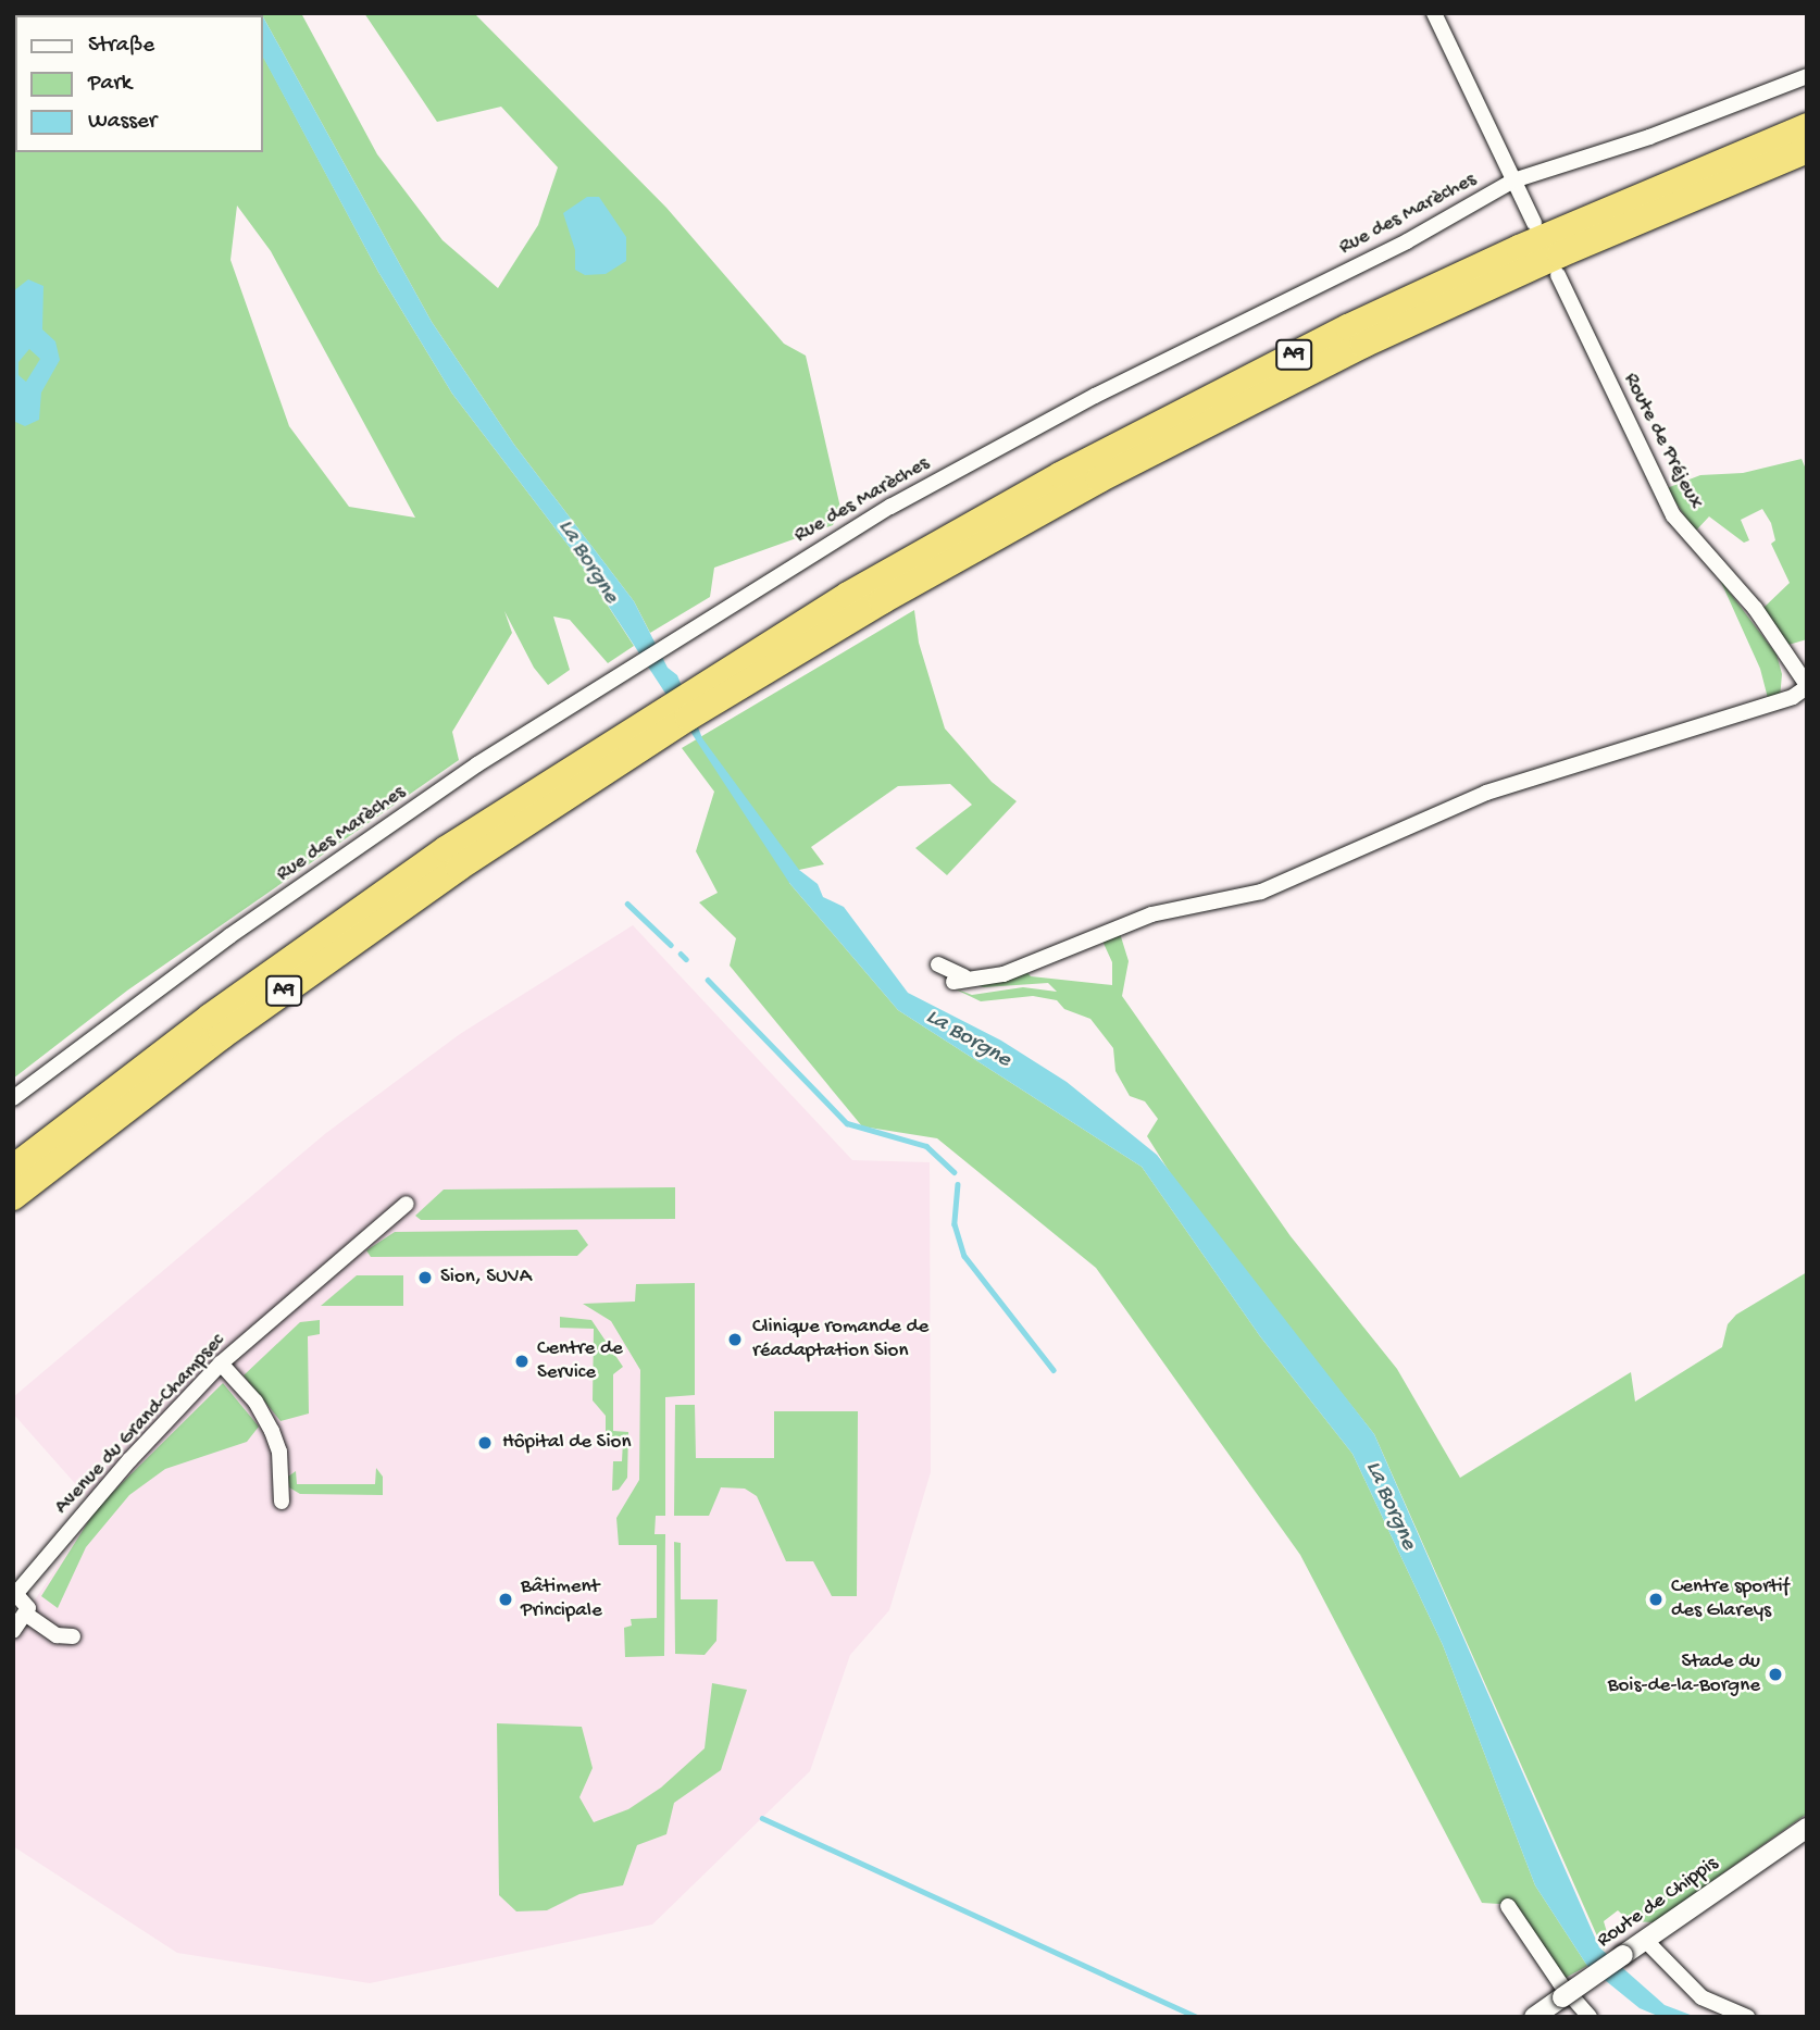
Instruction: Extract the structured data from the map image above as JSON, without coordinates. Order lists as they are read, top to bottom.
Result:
{
  "streets": {
    "highway": ["A9"],
    "street": [
      "Rue des Marèches",
      "Route de Préjeux",
      "Avenue du Grand-Champsec",
      "Route de Chippis"
    ]
  },
  "water": ["La Borgne"],
  "places": [
    "Sion, SUVA",
    "Clinique romande de réadaptation Sion",
    "Centre de Service",
    "Hôpital de Sion",
    "Bâtiment Principale",
    "Centre sportif des Glareys",
    "Stade du Bois-de-la-Borgne"
  ],
  "legend": ["Straße", "Park", "Wasser"]
}
